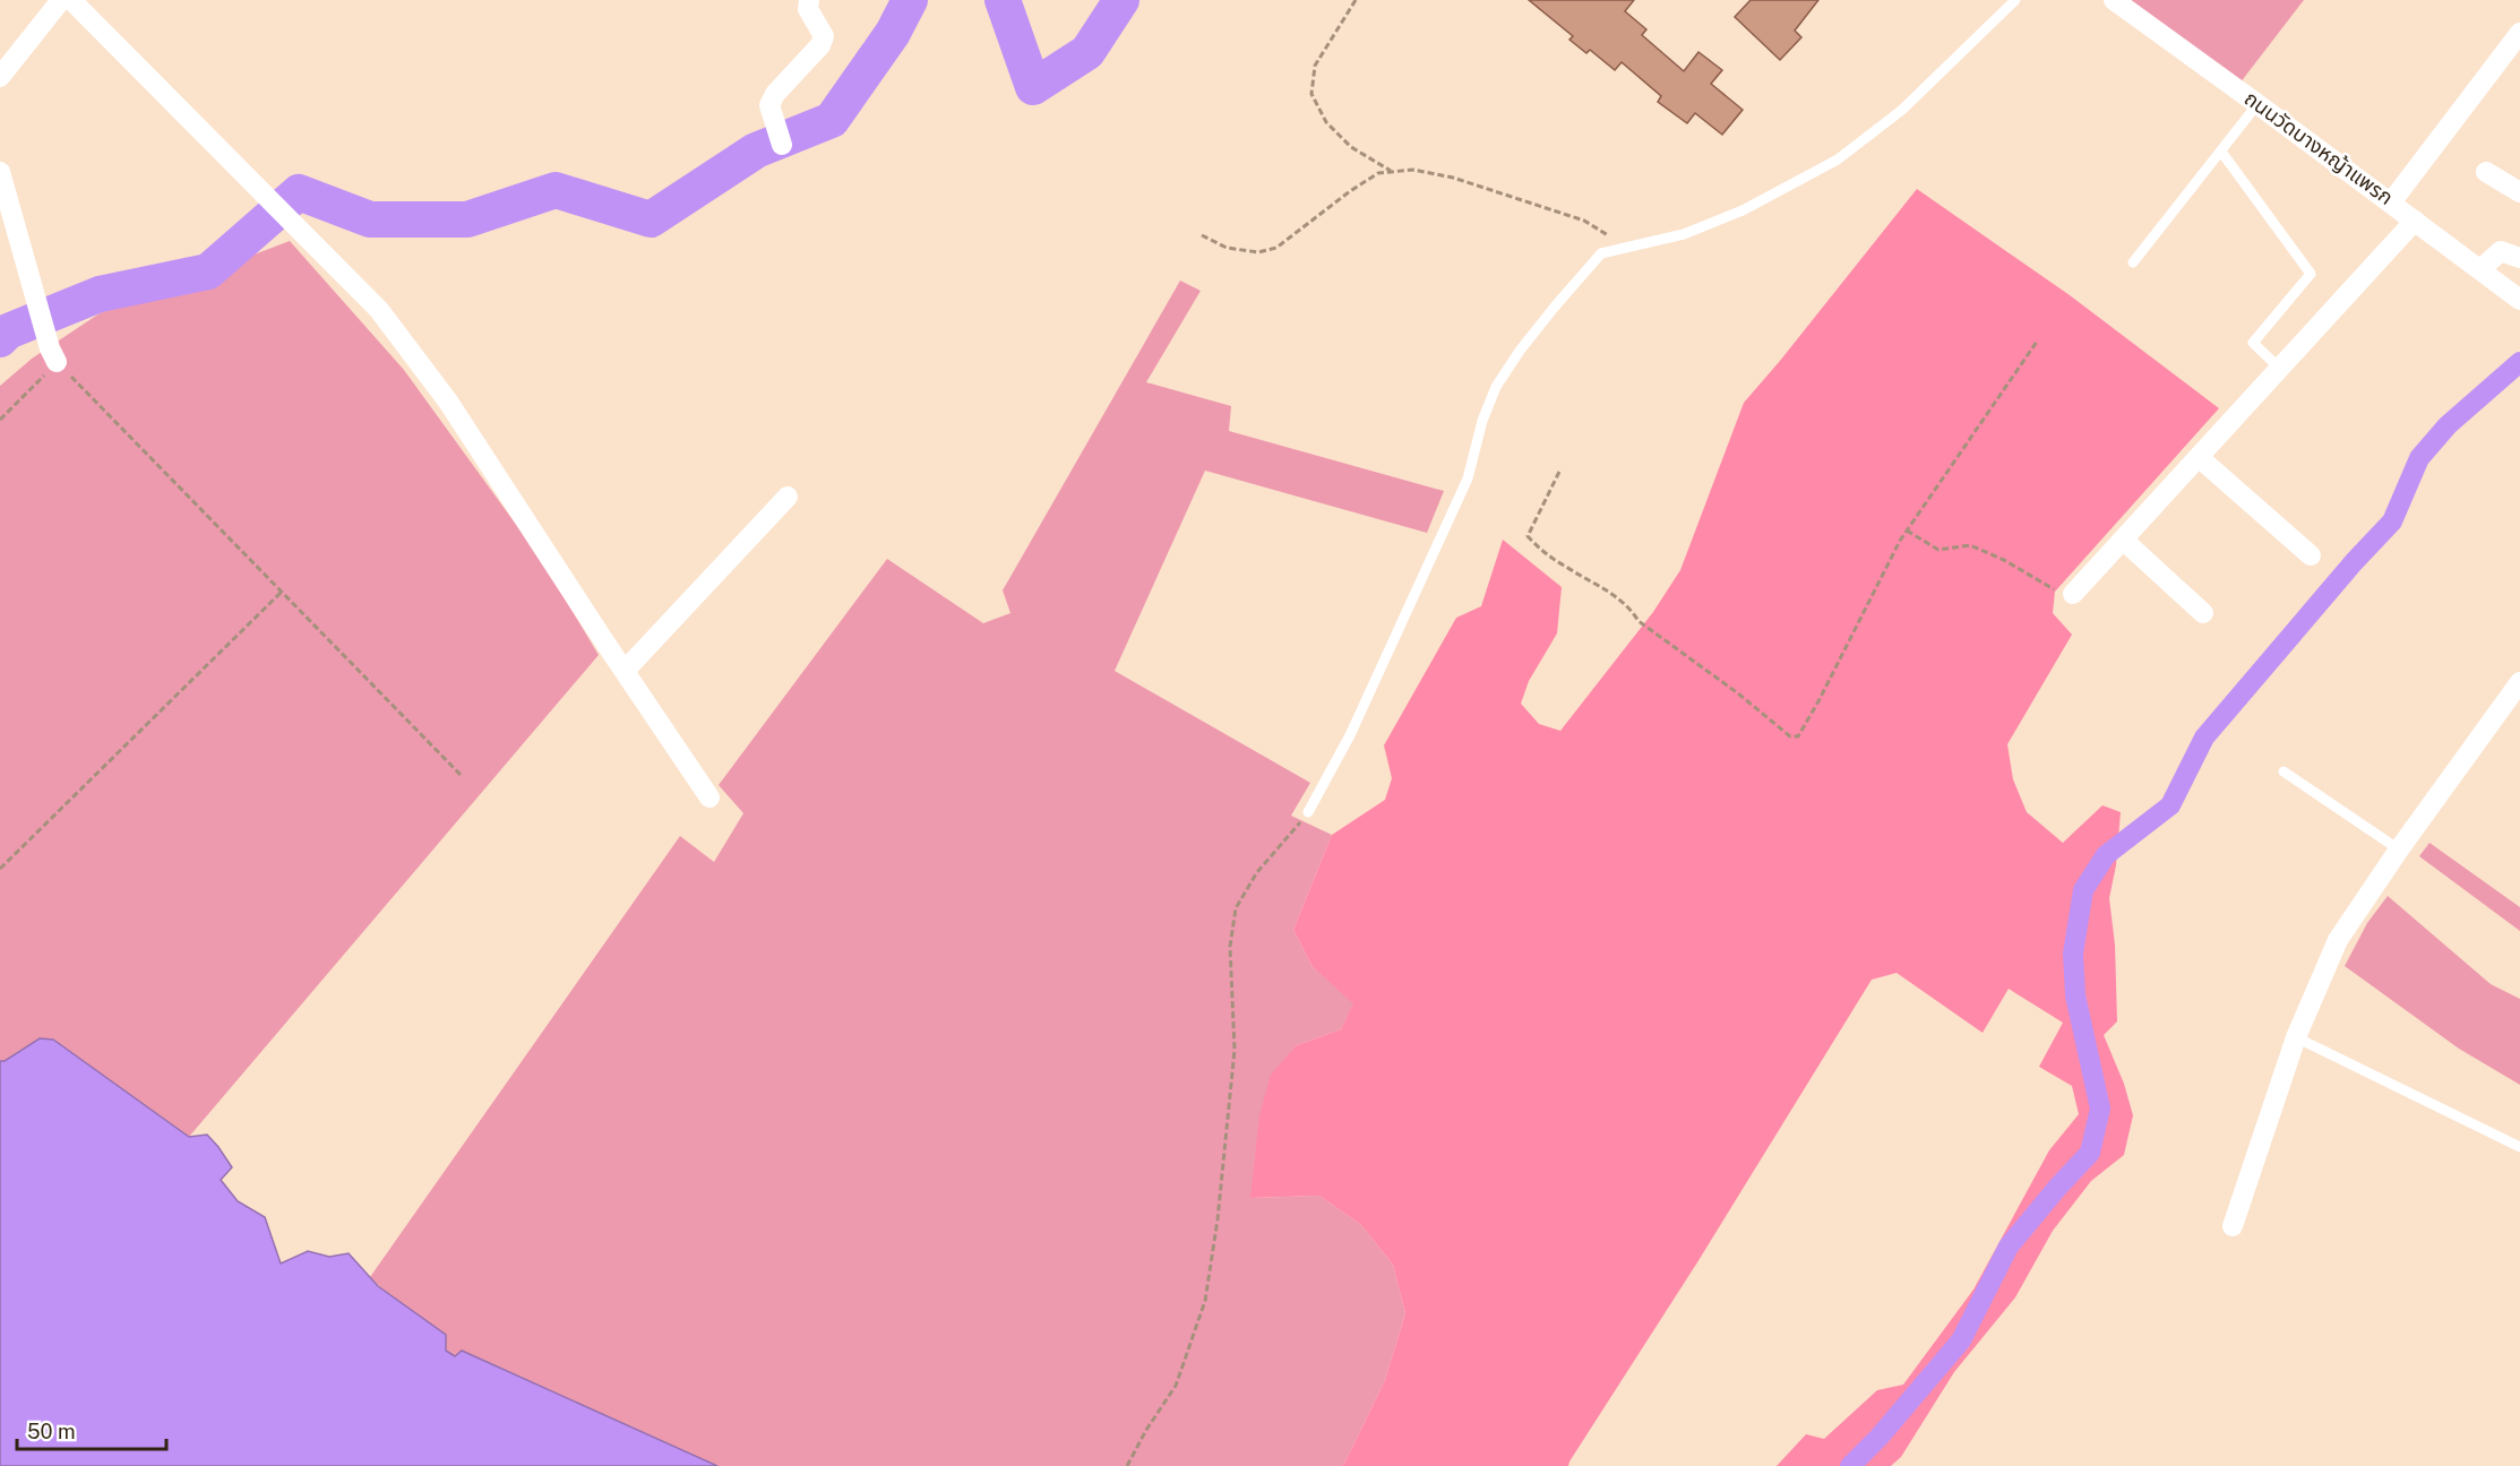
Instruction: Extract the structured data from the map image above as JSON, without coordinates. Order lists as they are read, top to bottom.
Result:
{
  "streets": {
    "street": ["ถนนวัดบางหญ้าแพรก"]
  },
  "scale_bar": "50 m"
}
